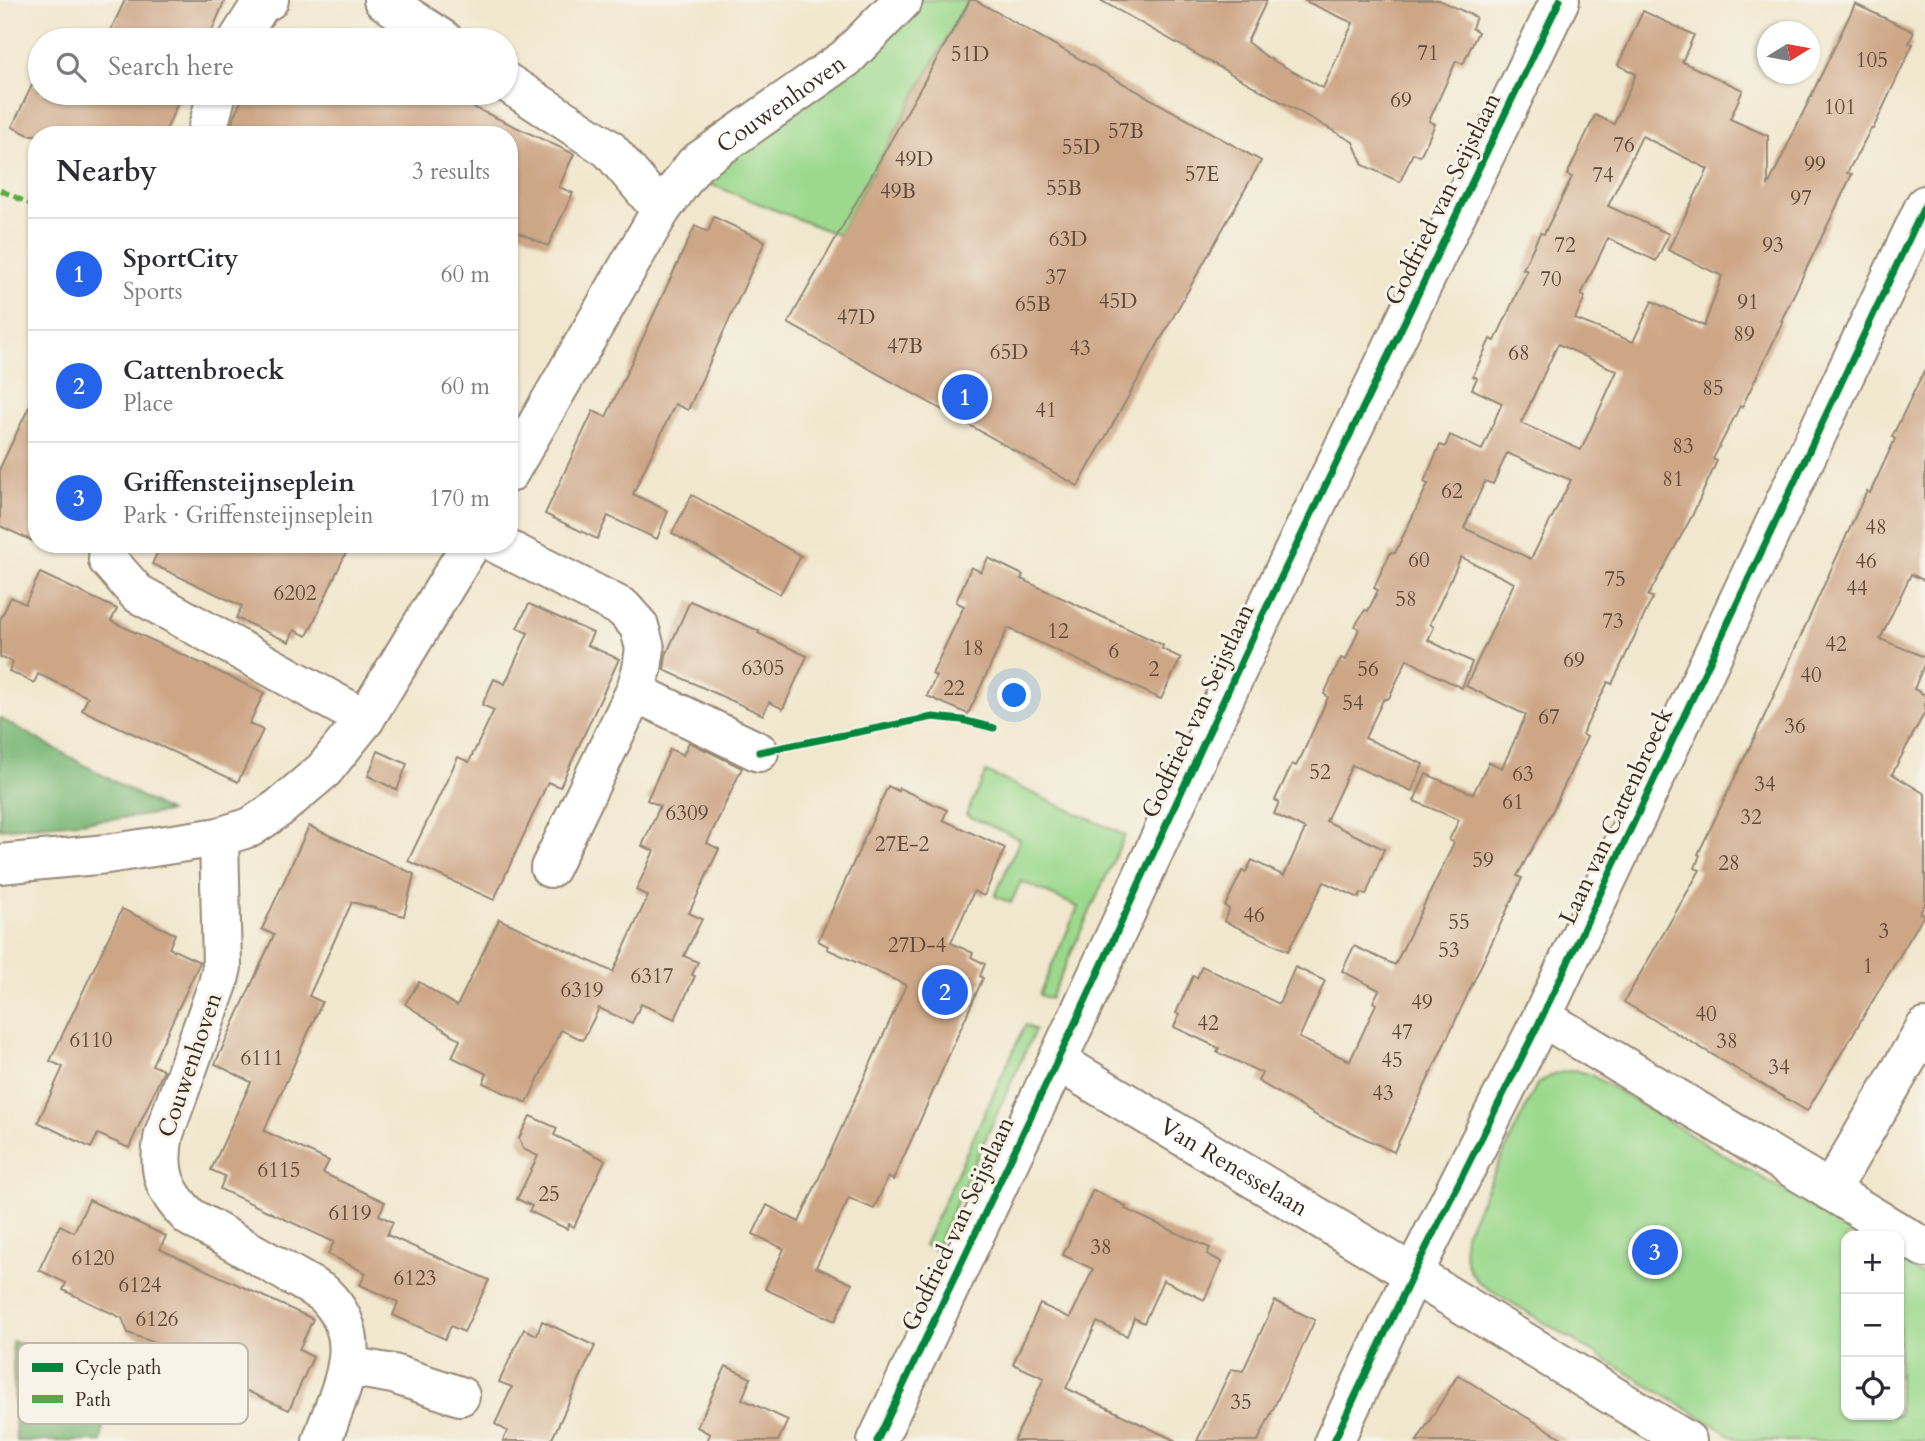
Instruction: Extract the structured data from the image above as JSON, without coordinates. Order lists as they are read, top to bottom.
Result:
{
  "streets": {
    "street": [
      "Couwenhoven",
      "Godfried van Seijstlaan",
      "Laan van Cattenbroeck",
      "Van Renesselaan"
    ]
  },
  "crossings": [
    ["Godfried van Seijstlaan", "Van Renesselaan"],
    ["Laan van Cattenbroeck", "Van Renesselaan"]
  ],
  "house_numbers": [
    "71",
    "51D",
    "105",
    "69",
    "101",
    "57B",
    "76",
    "55D",
    "49D",
    "99",
    "57E",
    "74",
    "55B",
    "49B",
    "97",
    "63D",
    "72",
    "93",
    "37",
    "70",
    "45D",
    "91",
    "65B",
    "47D",
    "89",
    "47B",
    "43",
    "65D",
    "68",
    "85",
    "41",
    "83",
    "81",
    "62",
    "48",
    "60",
    "46",
    "75",
    "44",
    "6202",
    "58",
    "73",
    "12",
    "42",
    "18",
    "6",
    "69",
    "6305",
    "2",
    "56",
    "40",
    "22",
    "54",
    "67",
    "36",
    "52",
    "63",
    "34",
    "61",
    "6309",
    "32",
    "27E-2",
    "59",
    "28",
    "46",
    "55",
    "3",
    "27D-4",
    "53",
    "1",
    "6317",
    "6319",
    "49",
    "40",
    "42",
    "47",
    "6110",
    "38",
    "6111",
    "45",
    "34",
    "43",
    "6115",
    "25",
    "6119",
    "38",
    "6120",
    "6123",
    "6124",
    "6126",
    "35"
  ],
  "legend": ["Cycle path", "Path"],
  "north": "right",
  "page": {
    "search": "Search here",
    "heading": ["Nearby", "3 results"],
    "list": [
      {
        "mark": "1",
        "name": "SportCity",
        "note": "Sports",
        "value": "60 m"
      },
      {
        "mark": "2",
        "name": "Cattenbroeck",
        "note": "Place",
        "value": "60 m"
      },
      {
        "mark": "3",
        "name": "Griffensteijnseplein",
        "note": "Park · Griffensteijnseplein",
        "value": "170 m"
      }
    ],
    "pins": ["1", "2", "3"],
    "map_buttons": ["+", "−"]
  }
}
